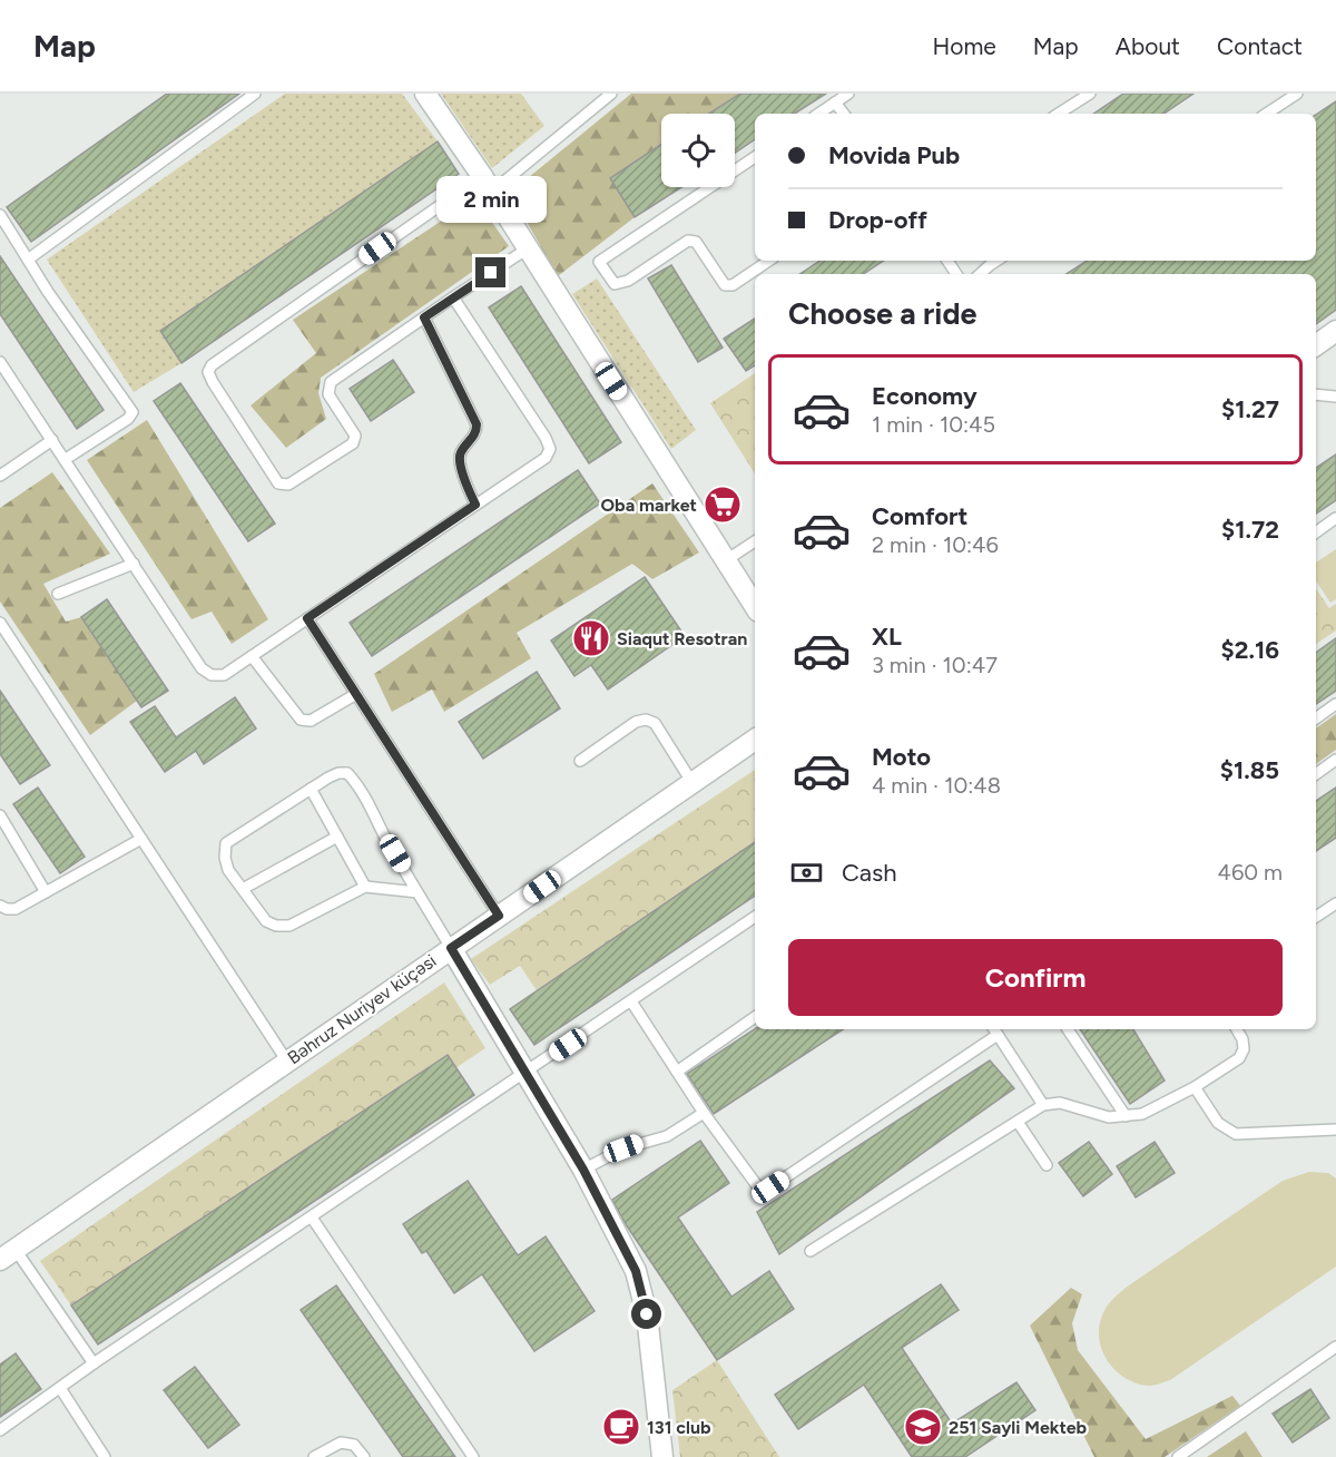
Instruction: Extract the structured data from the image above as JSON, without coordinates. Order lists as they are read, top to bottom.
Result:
{
  "streets": {
    "street": ["Bəhruz Nuriyev küçəsi"]
  },
  "places": {
    "supermarket": ["Oba market"],
    "restaurant": ["Siaqut Resotran"],
    "cafe": ["131 club"],
    "school or university": ["251 Sayli Mekteb"]
  },
  "page": {
    "header": "Map",
    "nav": [
      "Home",
      "Map",
      "About",
      "Contact"
    ],
    "banner": ["Movida Pub", "Drop-off"],
    "bubble": "2 min",
    "heading": "Choose a ride",
    "list": [
      {
        "name": "Economy",
        "note": "1 min · 10:45",
        "value": "$1.27"
      },
      {
        "name": "Comfort",
        "note": "2 min · 10:46",
        "value": "$1.72"
      },
      {
        "name": "XL",
        "note": "3 min · 10:47",
        "value": "$2.16"
      },
      {
        "name": "Moto",
        "note": "4 min · 10:48",
        "value": "$1.85"
      }
    ],
    "pay": ["Cash", "460 m"],
    "buttons": "Confirm"
  }
}
